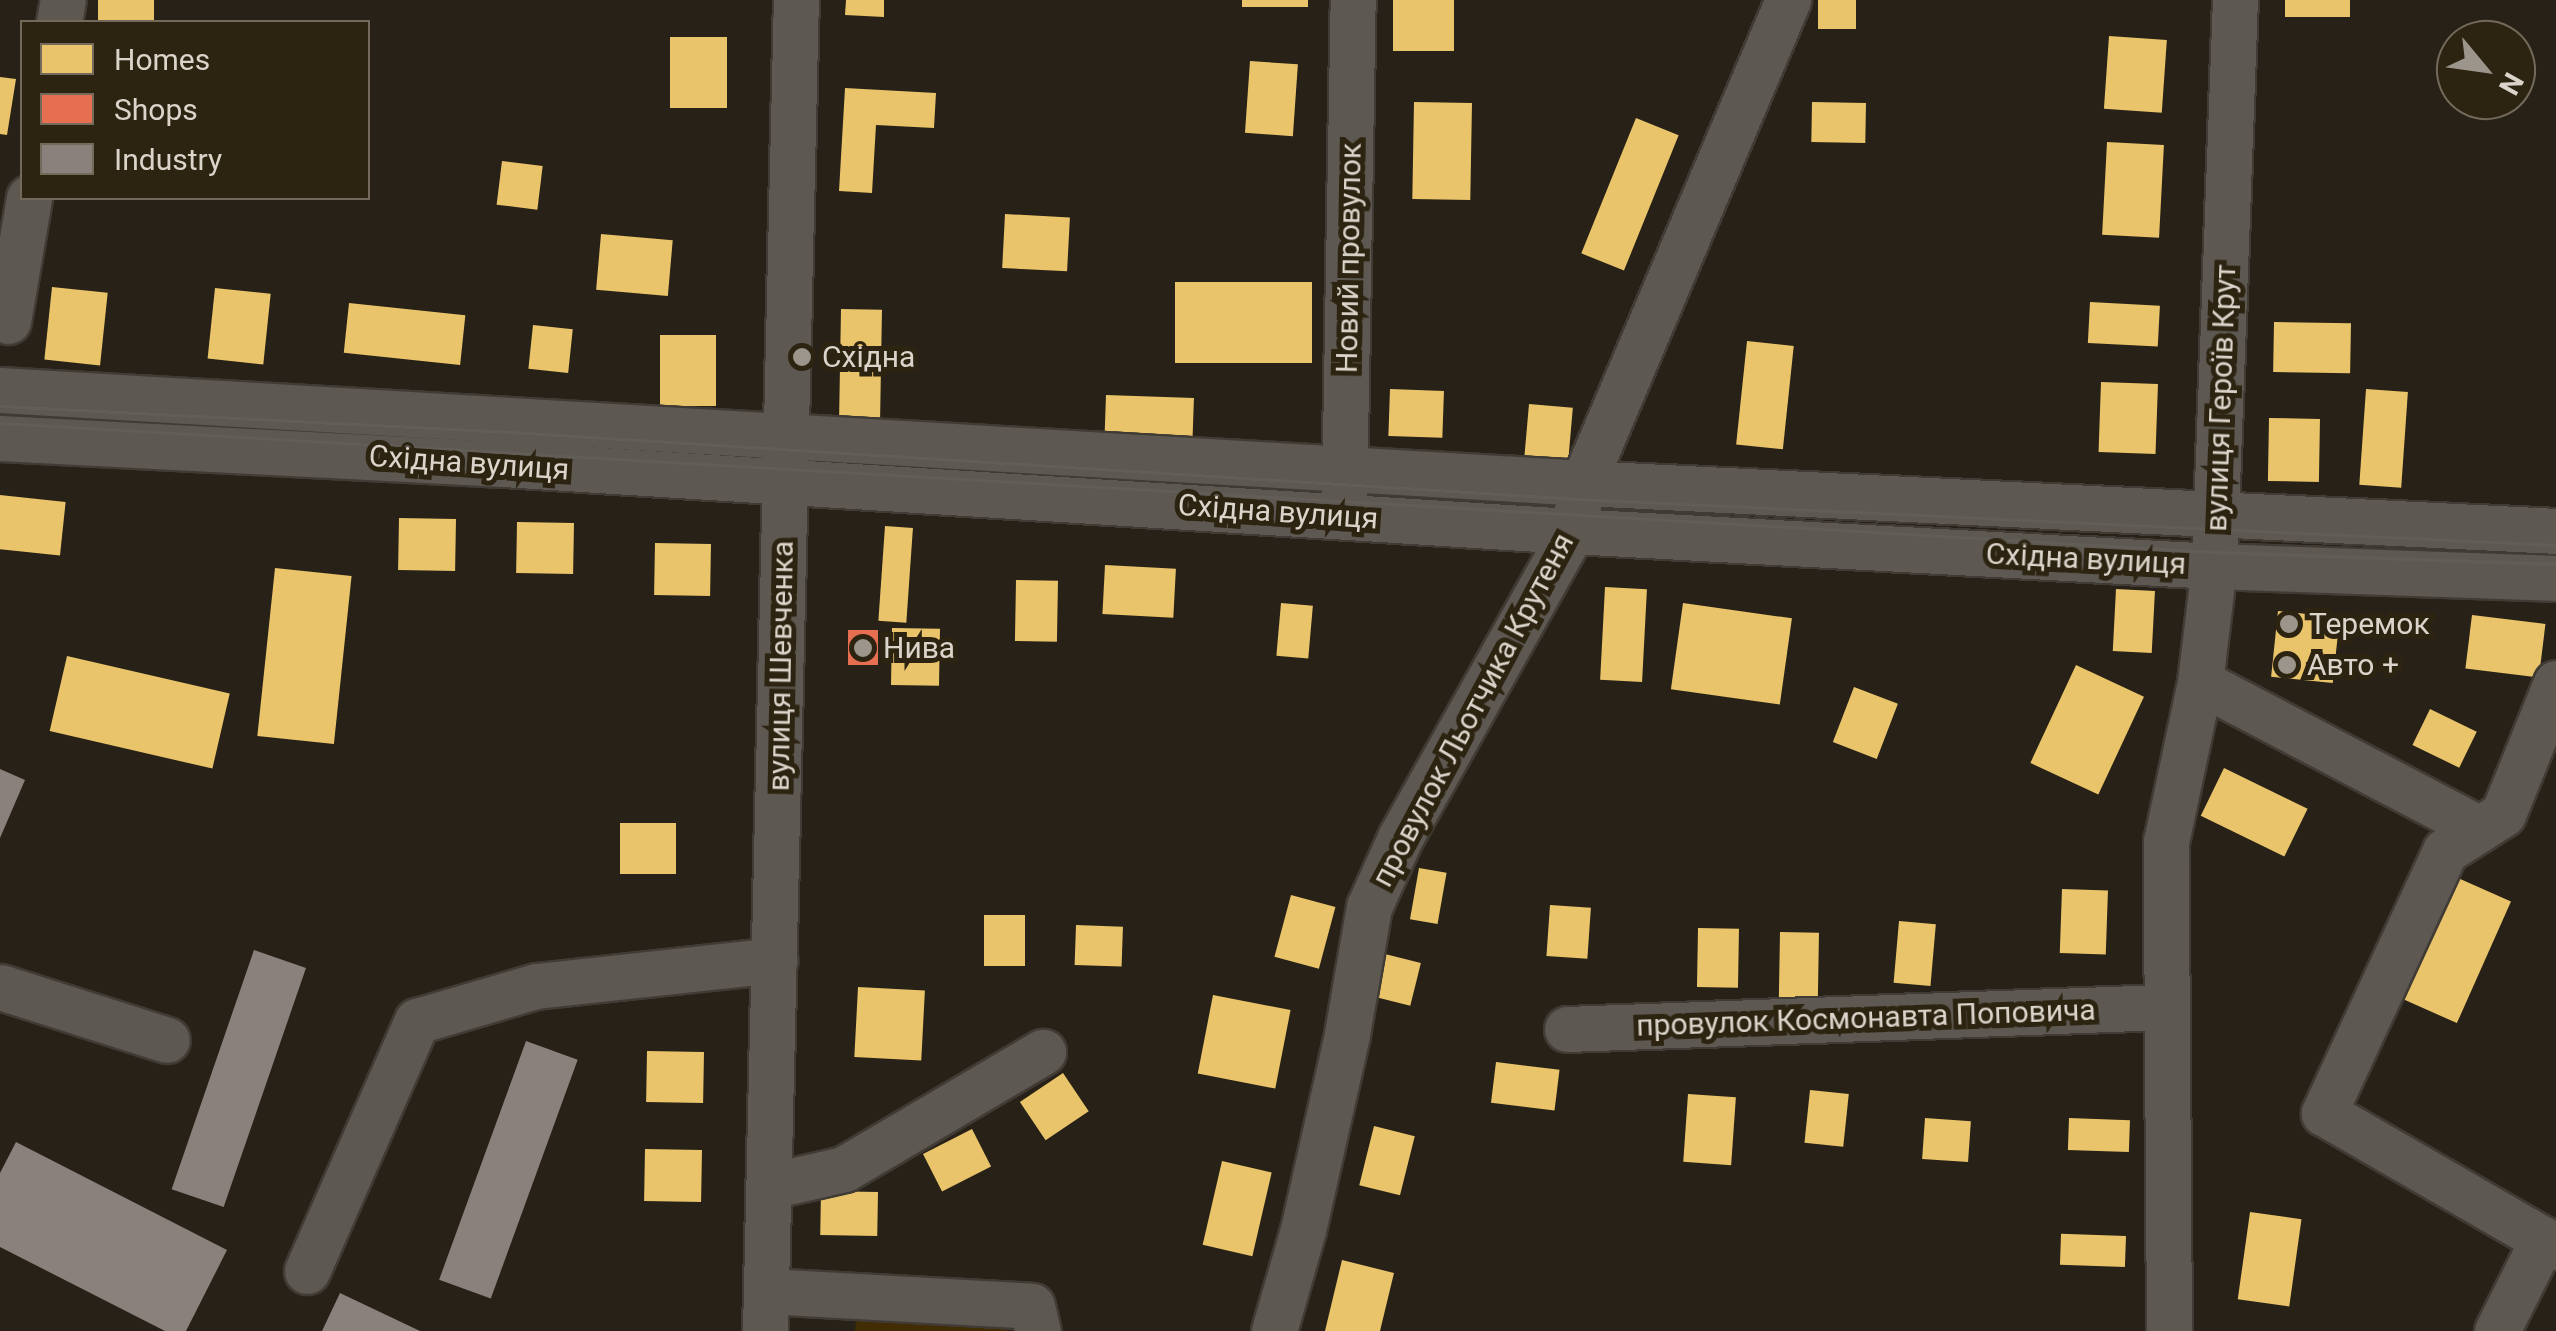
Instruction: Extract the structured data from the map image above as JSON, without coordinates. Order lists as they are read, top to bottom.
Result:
{
  "streets": {
    "street": [
      "Новий провулок",
      "вулиця Героїв Крут",
      "Східна вулиця",
      "вулиця Шевченка",
      "провулок Льотчика Крутеня",
      "провулок Космонавта Поповича"
    ]
  },
  "crossings": [
    ["Новий провулок", "Східна вулиця"],
    ["вулиця Героїв Крут", "Східна вулиця"],
    ["вулиця Героїв Крут", "провулок Космонавта Поповича"],
    ["Східна вулиця", "вулиця Шевченка"],
    ["Східна вулиця", "провулок Льотчика Крутеня"]
  ],
  "places": [
    "Східна",
    "Теремок",
    "Нива",
    "Авто +"
  ],
  "legend": ["Homes", "Shops", "Industry"],
  "north": "bottom right"
}
